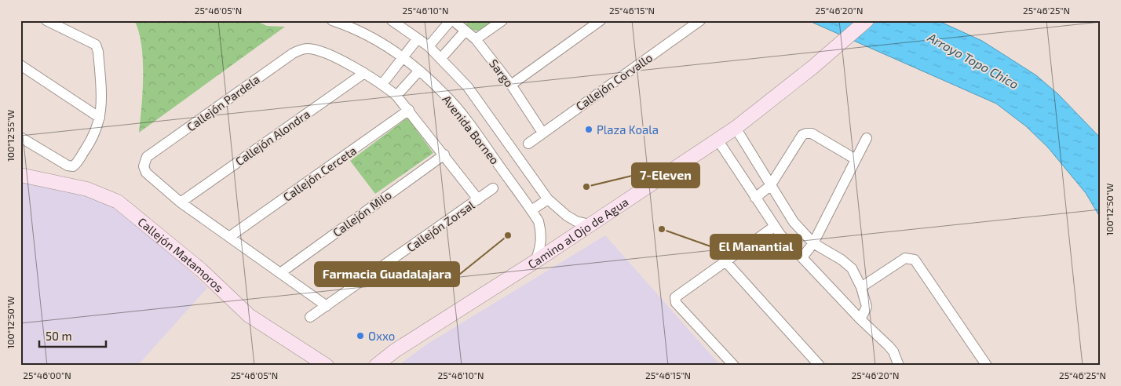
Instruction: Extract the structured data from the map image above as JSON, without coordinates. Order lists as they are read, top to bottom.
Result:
{
  "streets": {
    "street": [
      "Sargo",
      "Callejón Corvallo",
      "Callejón Pardela",
      "Avenida Borneo",
      "Callejón Alondra",
      "Callejón Cerceta",
      "Callejón Milo",
      "Callejón Zorsal",
      "Camino al Ojo de Agua",
      "Callejón Matamoros"
    ]
  },
  "crossings": [
    ["Sargo", "Callejón Corvallo"],
    ["Callejón Pardela", "Callejón Alondra"],
    ["Callejón Pardela", "Callejón Cerceta"],
    ["Callejón Pardela", "Callejón Milo"],
    ["Callejón Pardela", "Callejón Zorsal"],
    ["Avenida Borneo", "Camino al Ojo de Agua"]
  ],
  "water": ["Arroyo Topo Chico"],
  "places": [
    "Plaza Koala",
    "7-Eleven",
    "El Manantial",
    "Farmacia Guadalajara",
    "Oxxo"
  ],
  "scale_bar": "50 m",
  "coordinates": [
    "25°46'05\"N",
    "25°46'10\"N",
    "25°46'15\"N",
    "25°46'20\"N",
    "25°46'25\"N",
    "100°12'55\"W",
    "100°12'50\"W",
    "25°46'00\"N"
  ]
}
